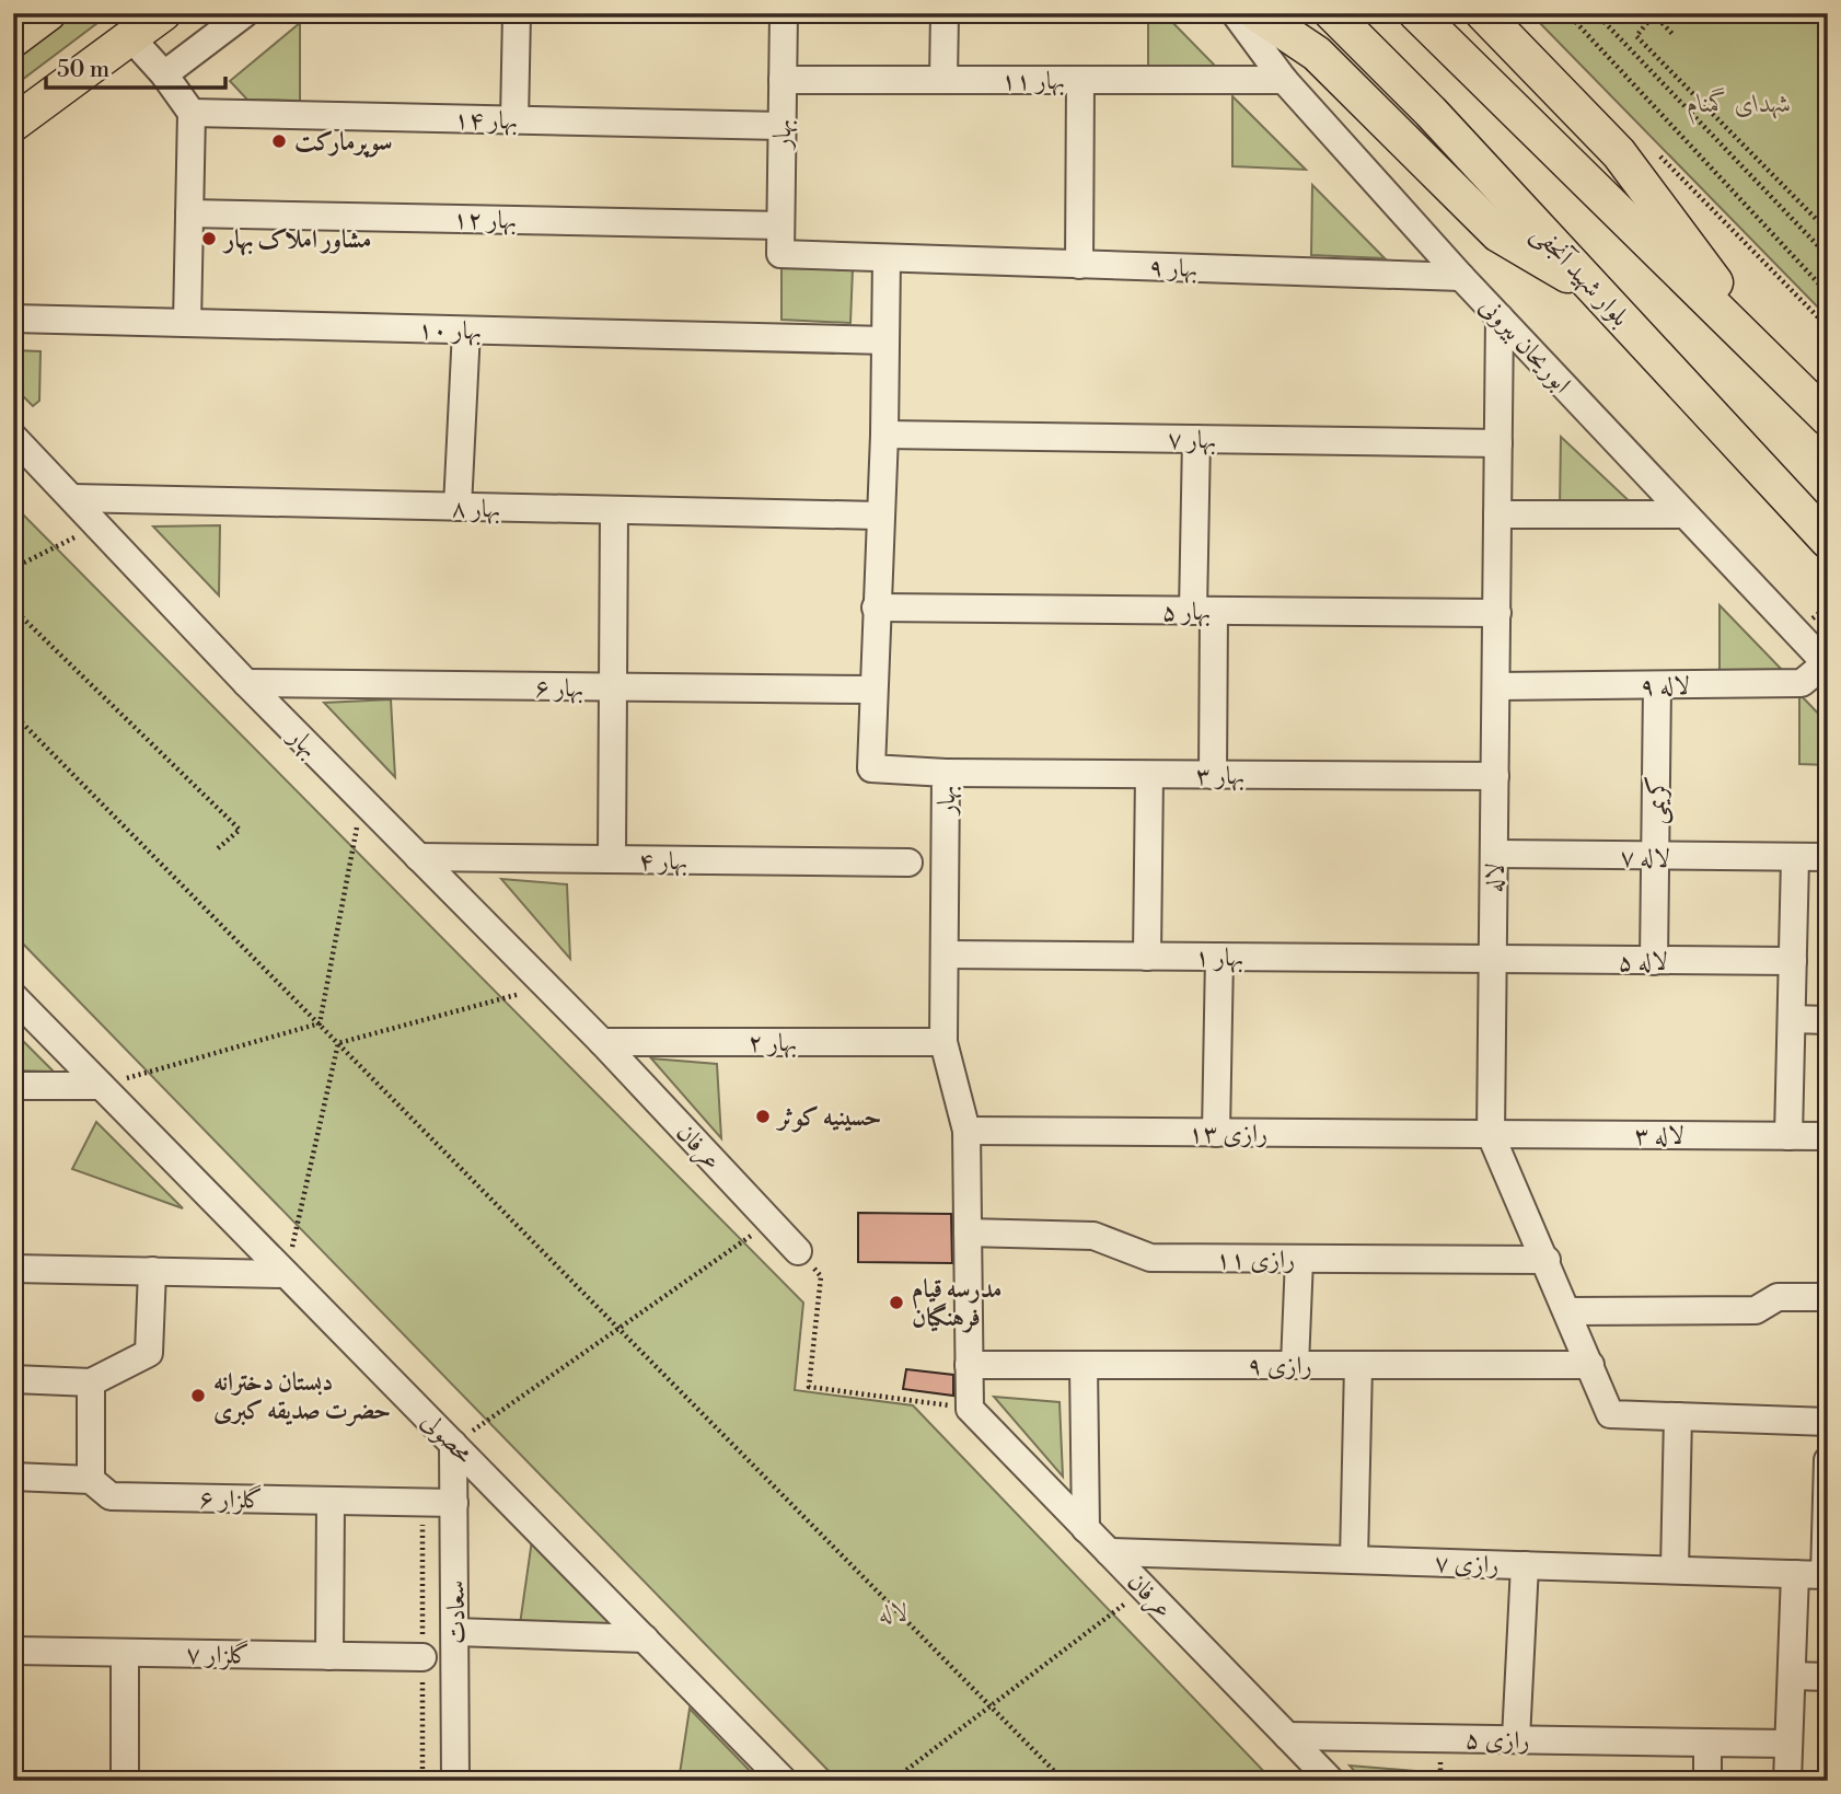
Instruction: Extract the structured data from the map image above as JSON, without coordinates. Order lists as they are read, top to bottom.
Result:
{
  "streets": {
    "main road": ["بلوار شهید آنجفی"],
    "street": [
      "بهار ۱۱",
      "بهار ۱۴",
      "بهار",
      "بهار ۱۲",
      "بهار ۹",
      "بهار ۱۰",
      "ابوریحان بیرونی",
      "بهار ۷",
      "بهار ۸",
      "بهار ۵",
      "لاله ۹",
      "بهار ۶",
      "بهار ۳",
      "کریمی",
      "لاله ۷",
      "بهار ۴",
      "لاله",
      "بهار ۱",
      "لاله ۵",
      "بهار ۲",
      "رازی ۱۳",
      "لاله ۳",
      "عرفان",
      "رازی ۱۱",
      "رازی ۹",
      "محصولی",
      "گلزار ۶",
      "رازی ۷",
      "سعادت",
      "گلزار ۷",
      "رازی ۵"
    ]
  },
  "crossings": [
    ["بهار ۱۱", "بهار"],
    ["بهار ۱۱", "ابوریحان بیرونی"],
    ["بهار ۱۴", "بهار"],
    ["بهار", "بهار ۱۲"],
    ["بهار", "بهار ۹"],
    ["بهار", "بهار ۱۰"],
    ["بهار", "بهار ۷"],
    ["بهار", "بهار ۸"],
    ["بهار", "بهار ۵"],
    ["بهار", "بهار ۶"],
    ["بهار", "بهار ۳"],
    ["بهار", "بهار ۴"],
    ["بهار", "بهار ۱"],
    ["بهار", "بهار ۲"],
    ["بهار", "رازی ۱۳"],
    ["بهار", "عرفان"],
    ["بهار", "رازی ۱۱"],
    ["بهار", "رازی ۹"],
    ["بهار ۹", "ابوریحان بیرونی"],
    ["ابوریحان بیرونی", "لاله ۹"],
    ["ابوریحان بیرونی", "لاله"],
    ["بهار ۷", "لاله"],
    ["بهار ۵", "لاله"],
    ["لاله ۹", "کریمی"],
    ["لاله ۹", "لاله"],
    ["بهار ۳", "لاله"],
    ["کریمی", "لاله ۷"],
    ["کریمی", "لاله ۵"],
    ["لاله ۷", "لاله"],
    ["لاله", "بهار ۱"],
    ["لاله", "لاله ۵"],
    ["لاله", "رازی ۱۳"],
    ["لاله", "لاله ۳"],
    ["لاله", "رازی ۱۱"],
    ["لاله", "رازی ۹"],
    ["بهار ۱", "لاله ۵"],
    ["بهار ۲", "عرفان"],
    ["رازی ۱۳", "لاله ۳"],
    ["عرفان", "رازی ۷"],
    ["عرفان", "رازی ۵"],
    ["محصولی", "سعادت"],
    ["گلزار ۶", "سعادت"]
  ],
  "parks": ["شهدای گمنام", "لاله"],
  "places": [
    "سوپرمارکت",
    "مشاور املاک بهار",
    "حسینیه کوثر",
    "مدرسه قیام فرهنگیان",
    "دبستان دخترانه حضرت صدیقه کبری"
  ],
  "scale_bar": "50 m"
}
